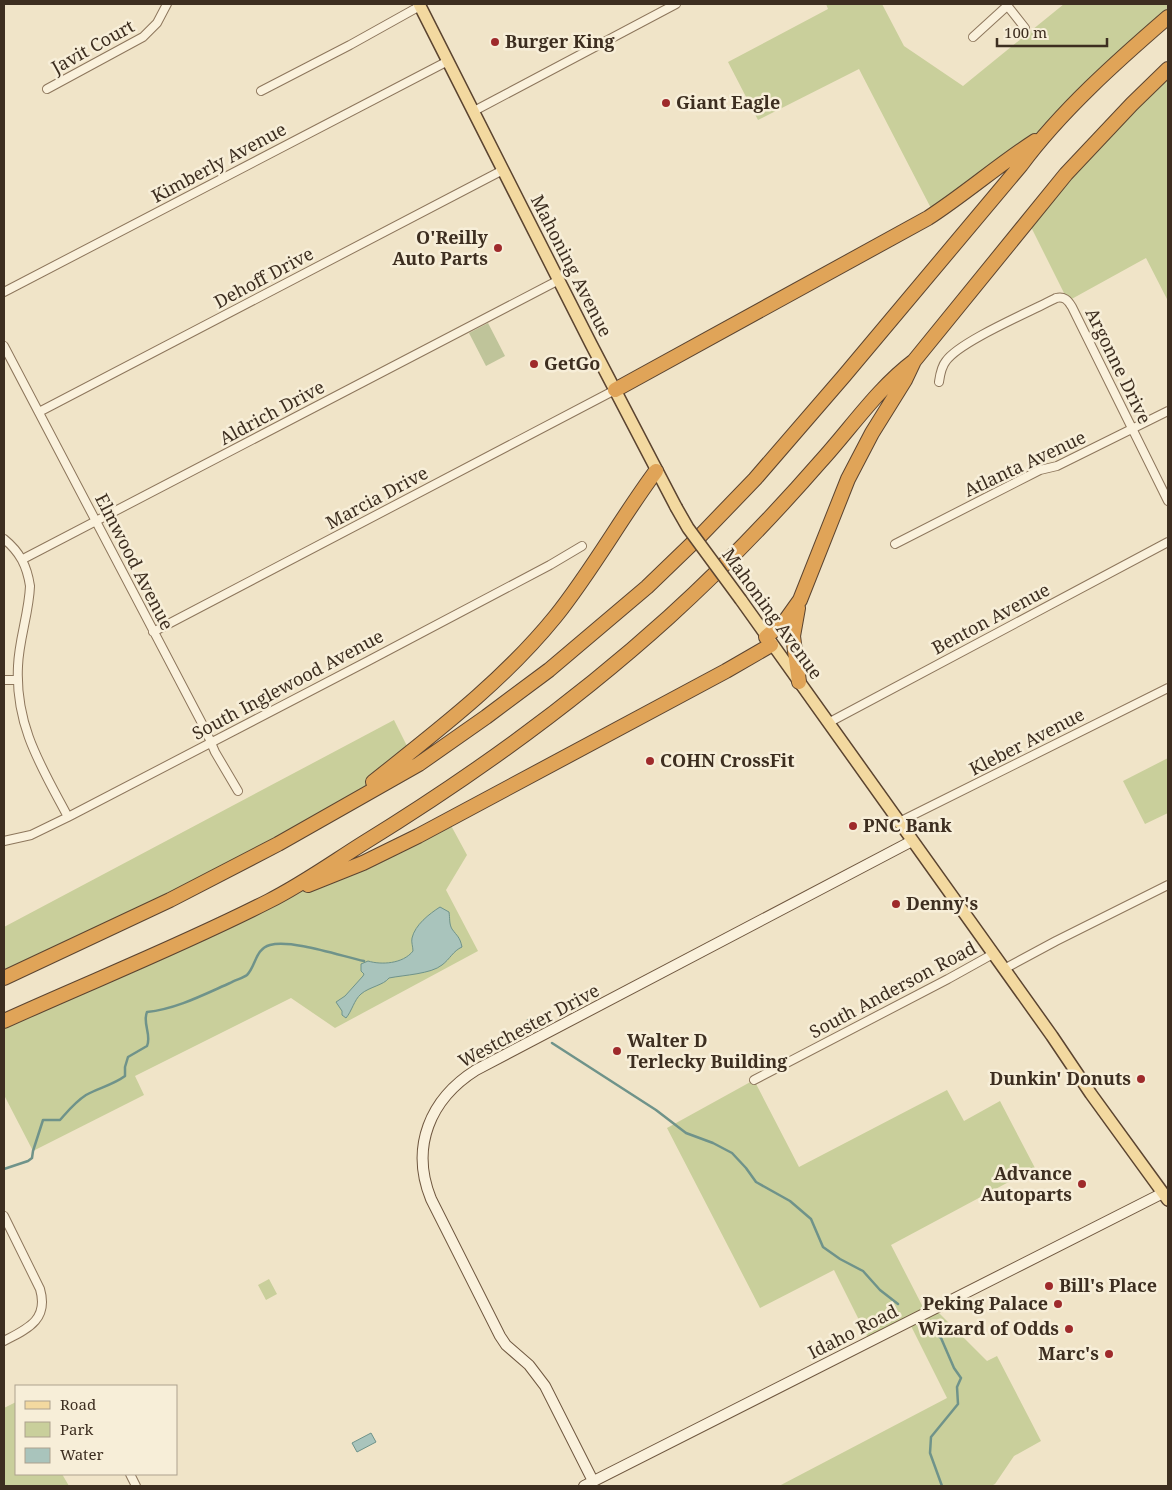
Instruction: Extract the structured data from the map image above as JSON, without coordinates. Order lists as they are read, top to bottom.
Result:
{
  "streets": {
    "main road": ["Mahoning Avenue"],
    "street": [
      "Javit Court",
      "Kimberly Avenue",
      "Dehoff Drive",
      "Argonne Drive",
      "Aldrich Drive",
      "Atlanta Avenue",
      "Marcia Drive",
      "Elmwood Avenue",
      "Benton Avenue",
      "South Inglewood Avenue",
      "Kleber Avenue",
      "South Anderson Road",
      "Westchester Drive",
      "Idaho Road"
    ]
  },
  "crossings": [
    ["Kimberly Avenue", "Mahoning Avenue"],
    ["Mahoning Avenue", "Dehoff Drive"],
    ["Mahoning Avenue", "Aldrich Drive"],
    ["Mahoning Avenue", "Marcia Drive"],
    ["Mahoning Avenue", "Benton Avenue"],
    ["Mahoning Avenue", "Kleber Avenue"],
    ["Mahoning Avenue", "South Anderson Road"],
    ["Mahoning Avenue", "Westchester Drive"],
    ["Mahoning Avenue", "Idaho Road"],
    ["Dehoff Drive", "Elmwood Avenue"],
    ["Argonne Drive", "Atlanta Avenue"],
    ["Aldrich Drive", "Elmwood Avenue"],
    ["Marcia Drive", "Elmwood Avenue"],
    ["Elmwood Avenue", "South Inglewood Avenue"],
    ["Westchester Drive", "Idaho Road"]
  ],
  "places": [
    "Burger King",
    "Giant Eagle",
    "O'Reilly Auto Parts",
    "GetGo",
    "COHN CrossFit",
    "PNC Bank",
    "Denny's",
    "Walter D Terlecky Building",
    "Dunkin' Donuts",
    "Advance Autoparts",
    "Bill's Place",
    "Peking Palace",
    "Wizard of Odds",
    "Marc's"
  ],
  "legend": ["Road", "Park", "Water"],
  "scale_bar": "100 m"
}
